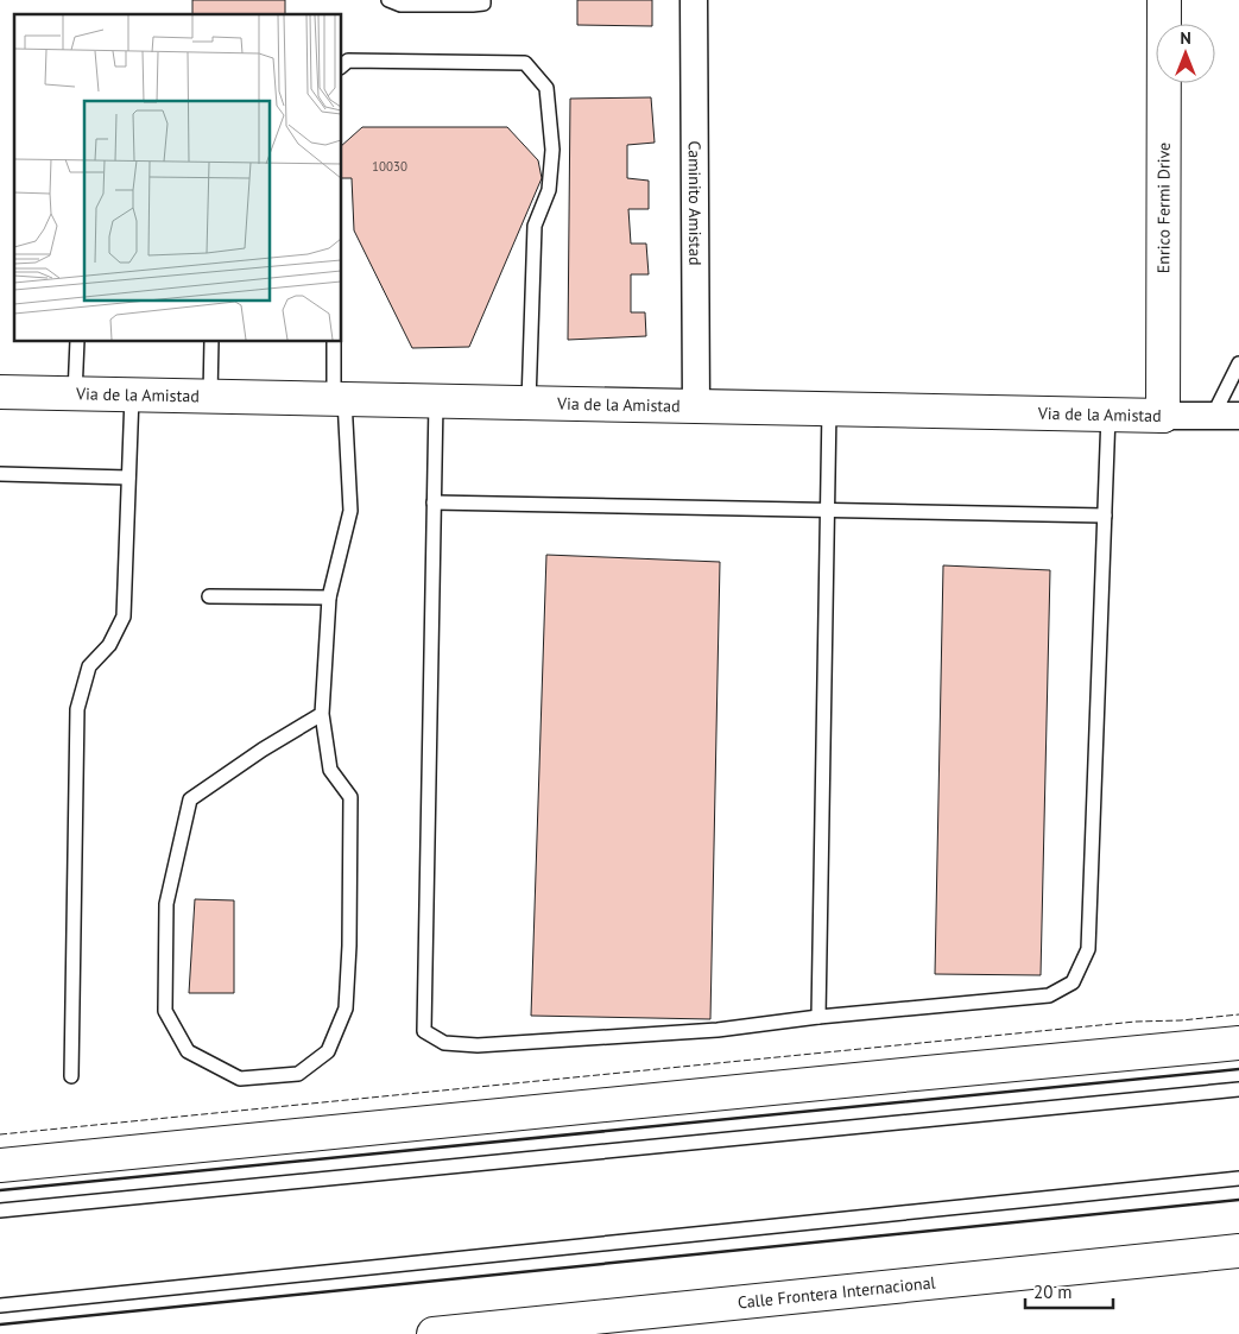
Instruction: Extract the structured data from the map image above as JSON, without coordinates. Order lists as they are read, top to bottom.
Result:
{
  "streets": {
    "main road": ["Enrico Fermi Drive", "Via de la Amistad", "Calle Frontera Internacional"],
    "street": ["Caminito Amistad"]
  },
  "crossings": [
    ["Caminito Amistad", "Via de la Amistad"],
    ["Enrico Fermi Drive", "Via de la Amistad"]
  ],
  "house_numbers": ["10030"],
  "scale_bar": "20 m",
  "north": "top"
}
